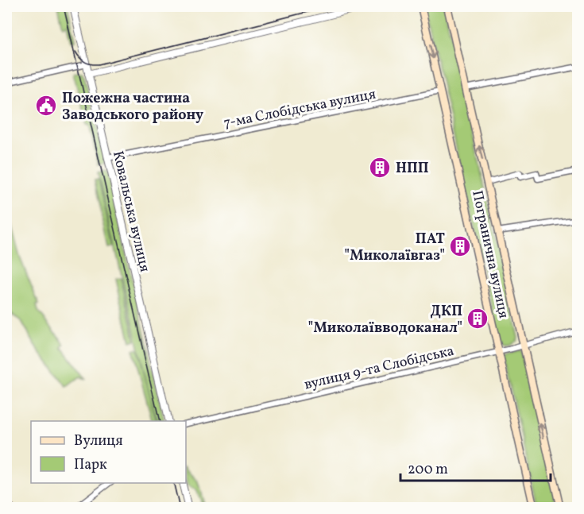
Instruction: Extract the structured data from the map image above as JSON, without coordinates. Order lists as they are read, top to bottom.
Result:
{
  "streets": {
    "main road": ["Погранична вулиця"],
    "street": ["7-ма Слобідська вулиця", "Ковальська вулиця", "вулиця 9-та Слобідська"]
  },
  "crossings": [
    ["7-ма Слобідська вулиця", "Ковальська вулиця"],
    ["7-ма Слобідська вулиця", "Погранична вулиця"],
    ["Погранична вулиця", "вулиця 9-та Слобідська"]
  ],
  "places": {
    "public building": ["Пожежна частина Заводського району"],
    "building": ["НПП", "ПАТ \"Миколаївгаз\"", "ДКП \"Миколаївводоканал\""]
  },
  "legend": ["Вулиця", "Парк"],
  "scale_bar": "200 m"
}
